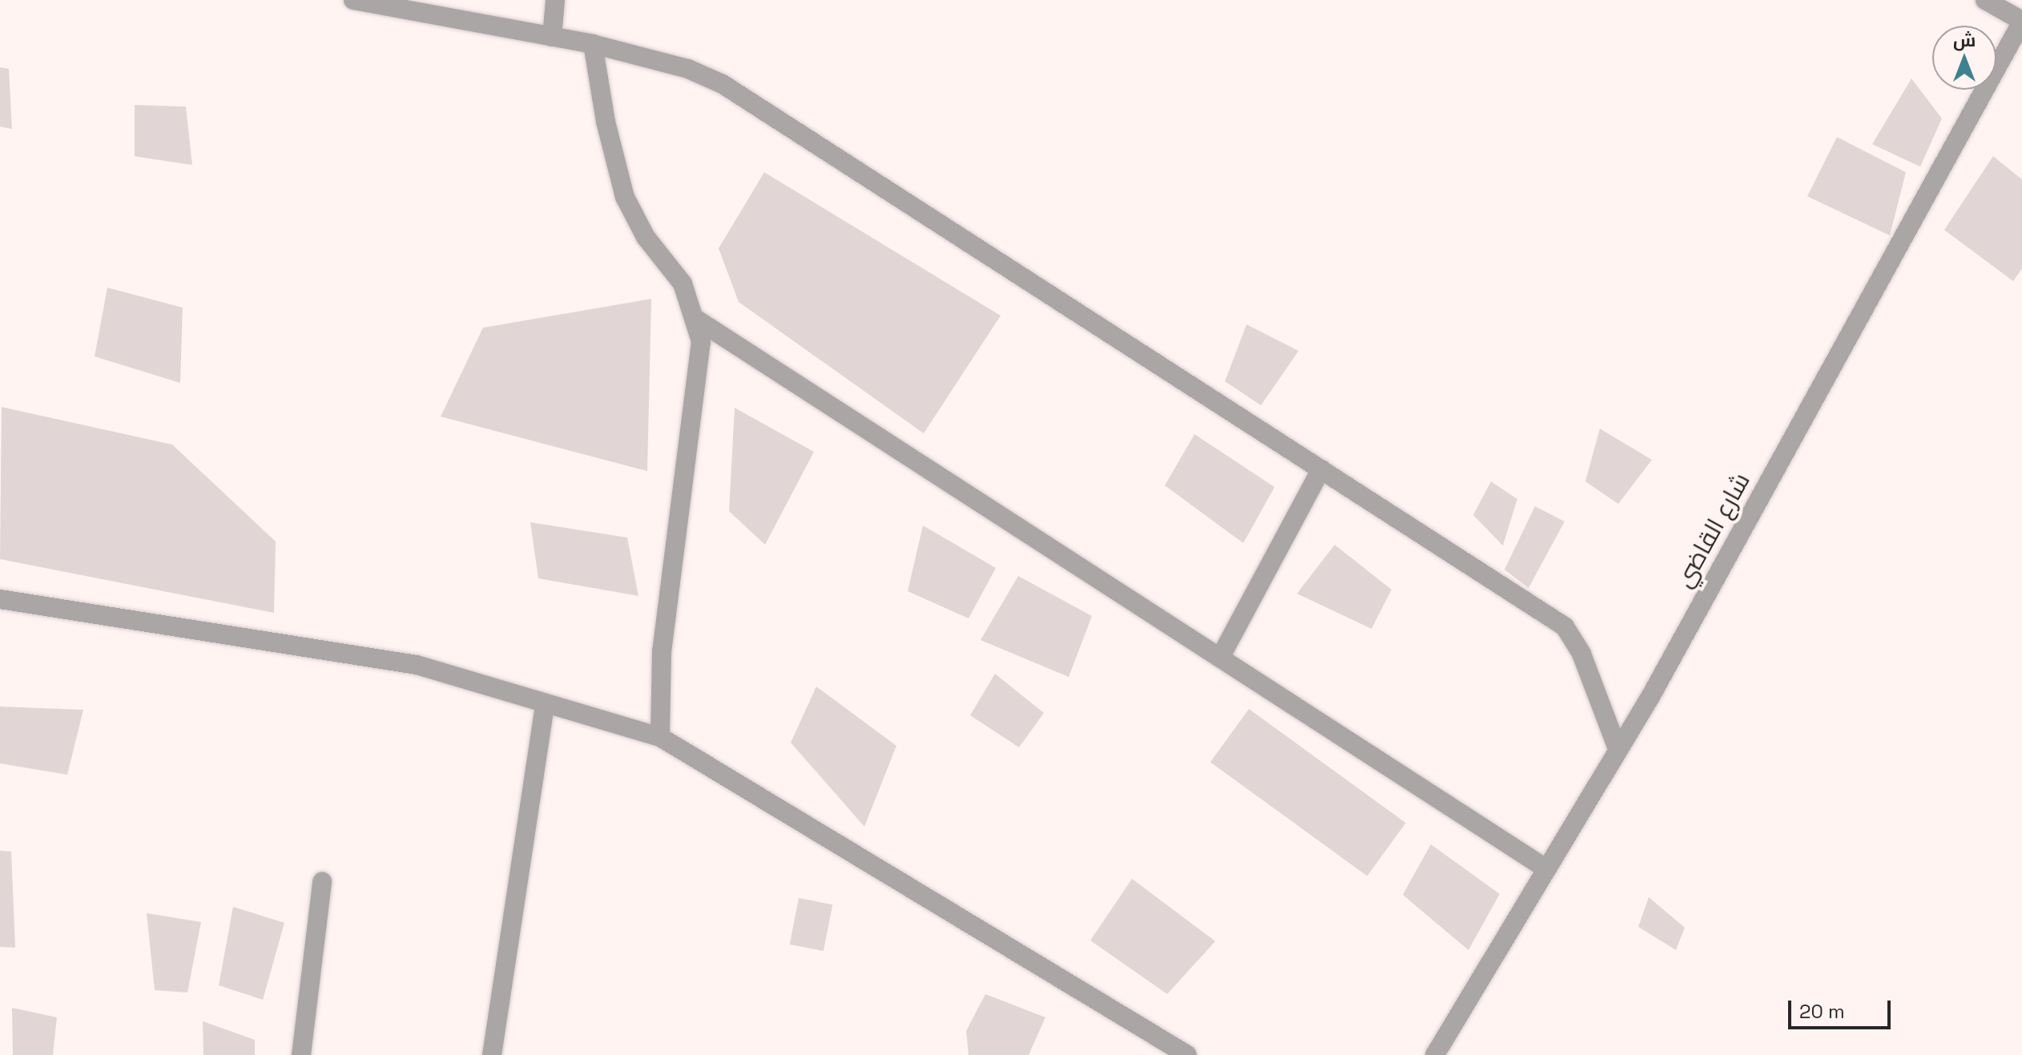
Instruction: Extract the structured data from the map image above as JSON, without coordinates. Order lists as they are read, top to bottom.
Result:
{
  "streets": {
    "street": ["شارع القاضي"]
  },
  "scale_bar": "20 m",
  "north": "top"
}
